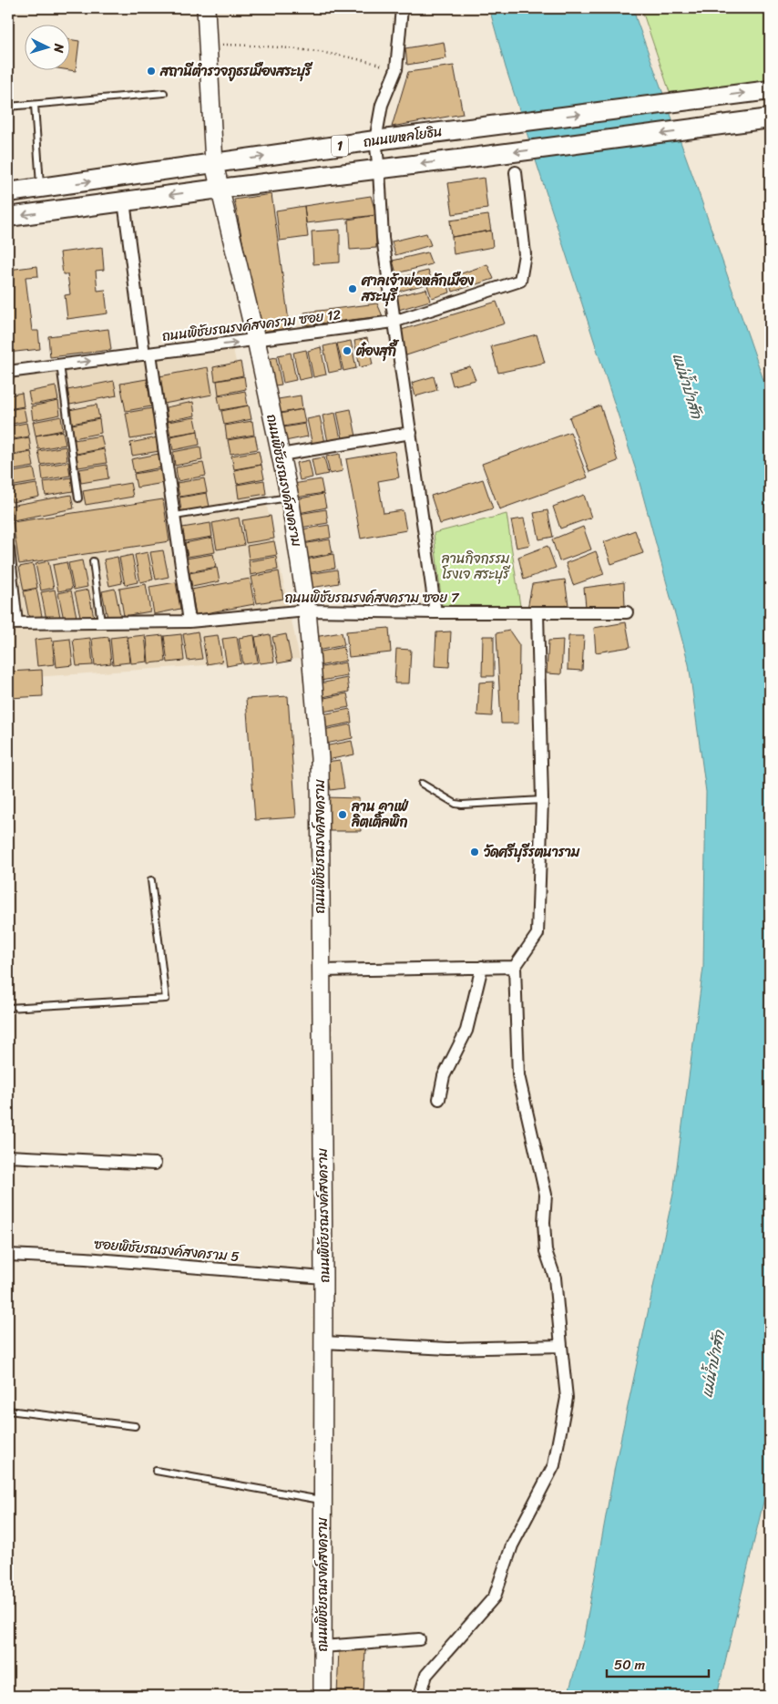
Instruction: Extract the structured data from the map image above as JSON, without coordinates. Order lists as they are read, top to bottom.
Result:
{
  "streets": {
    "main road": ["ถนนพหลโยธิน", "1"],
    "street": [
      "ถนนพิชัยรณรงค์สงคราม ซอย 12",
      "ถนนพิชัยรณรงค์สงคราม",
      "ถนนพิชัยรณรงค์สงคราม ซอย 7",
      "ซอยพิชัยรณรงค์สงคราม 5"
    ]
  },
  "crossings": [
    ["ถนนพหลโยธิน", "ถนนพิชัยรณรงค์สงคราม"],
    ["ถนนพิชัยรณรงค์สงคราม ซอย 12", "ถนนพิชัยรณรงค์สงคราม"],
    ["ถนนพิชัยรณรงค์สงคราม", "ถนนพิชัยรณรงค์สงคราม ซอย 7"],
    ["ถนนพิชัยรณรงค์สงคราม", "ซอยพิชัยรณรงค์สงคราม 5"]
  ],
  "water": ["แม่น้ำป่าสัก"],
  "parks": ["ลานกิจกรรม โรงเจ สระบุรี"],
  "places": [
    "สถานีตำรวจภูธรเมืองสระบุรี",
    "ศาลเจ้าพ่อหลักเมือง สระบุรี",
    "ต๋องสุกี้",
    "ลาน คาเฟ่ ลิตเติ้ลพิก",
    "วัดศรีบุรีรตนาราม"
  ],
  "scale_bar": "50 m",
  "north": "right"
}
